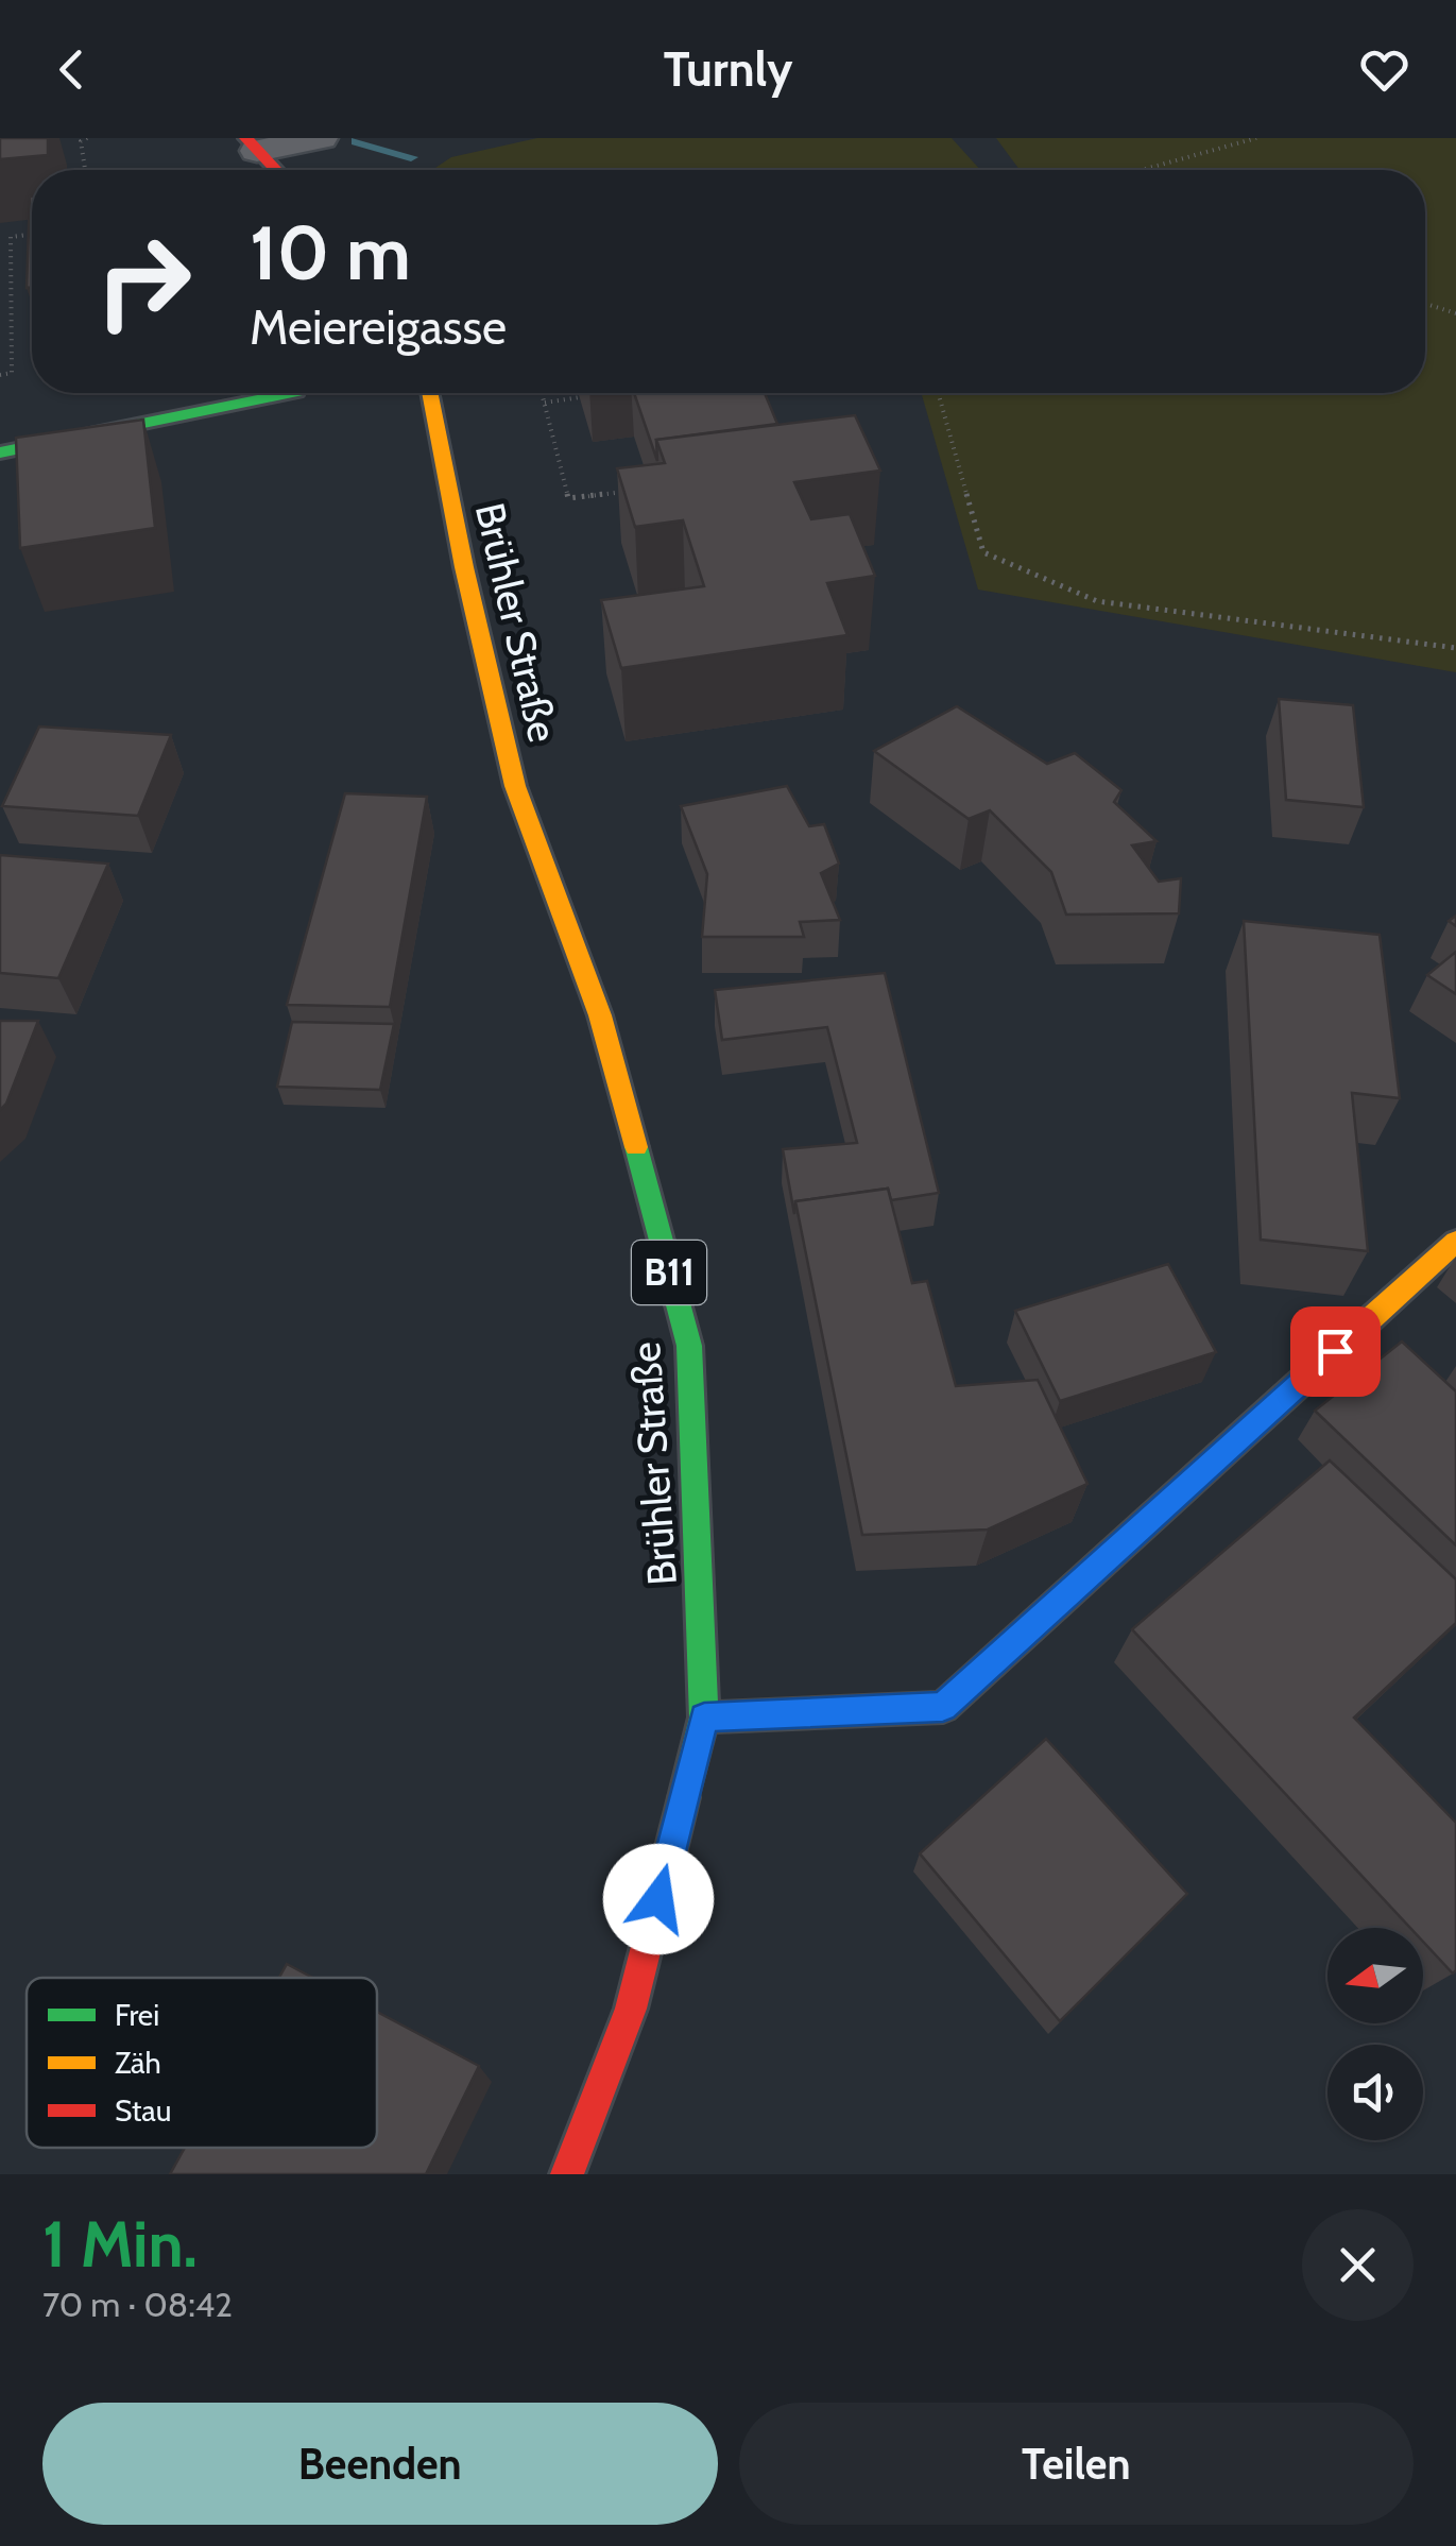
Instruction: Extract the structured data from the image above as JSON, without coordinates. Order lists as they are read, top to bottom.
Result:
{
  "streets": {
    "main road": ["Brühler Straße", "B11"]
  },
  "legend": ["Frei", "Zäh", "Stau"],
  "north": "left",
  "page": {
    "header": "Turnly",
    "turn": ["10 m", "Meiereigasse"],
    "heading": ["1 Min.", "70 m · 08:42"],
    "buttons": ["Beenden", "Teilen"]
  }
}
